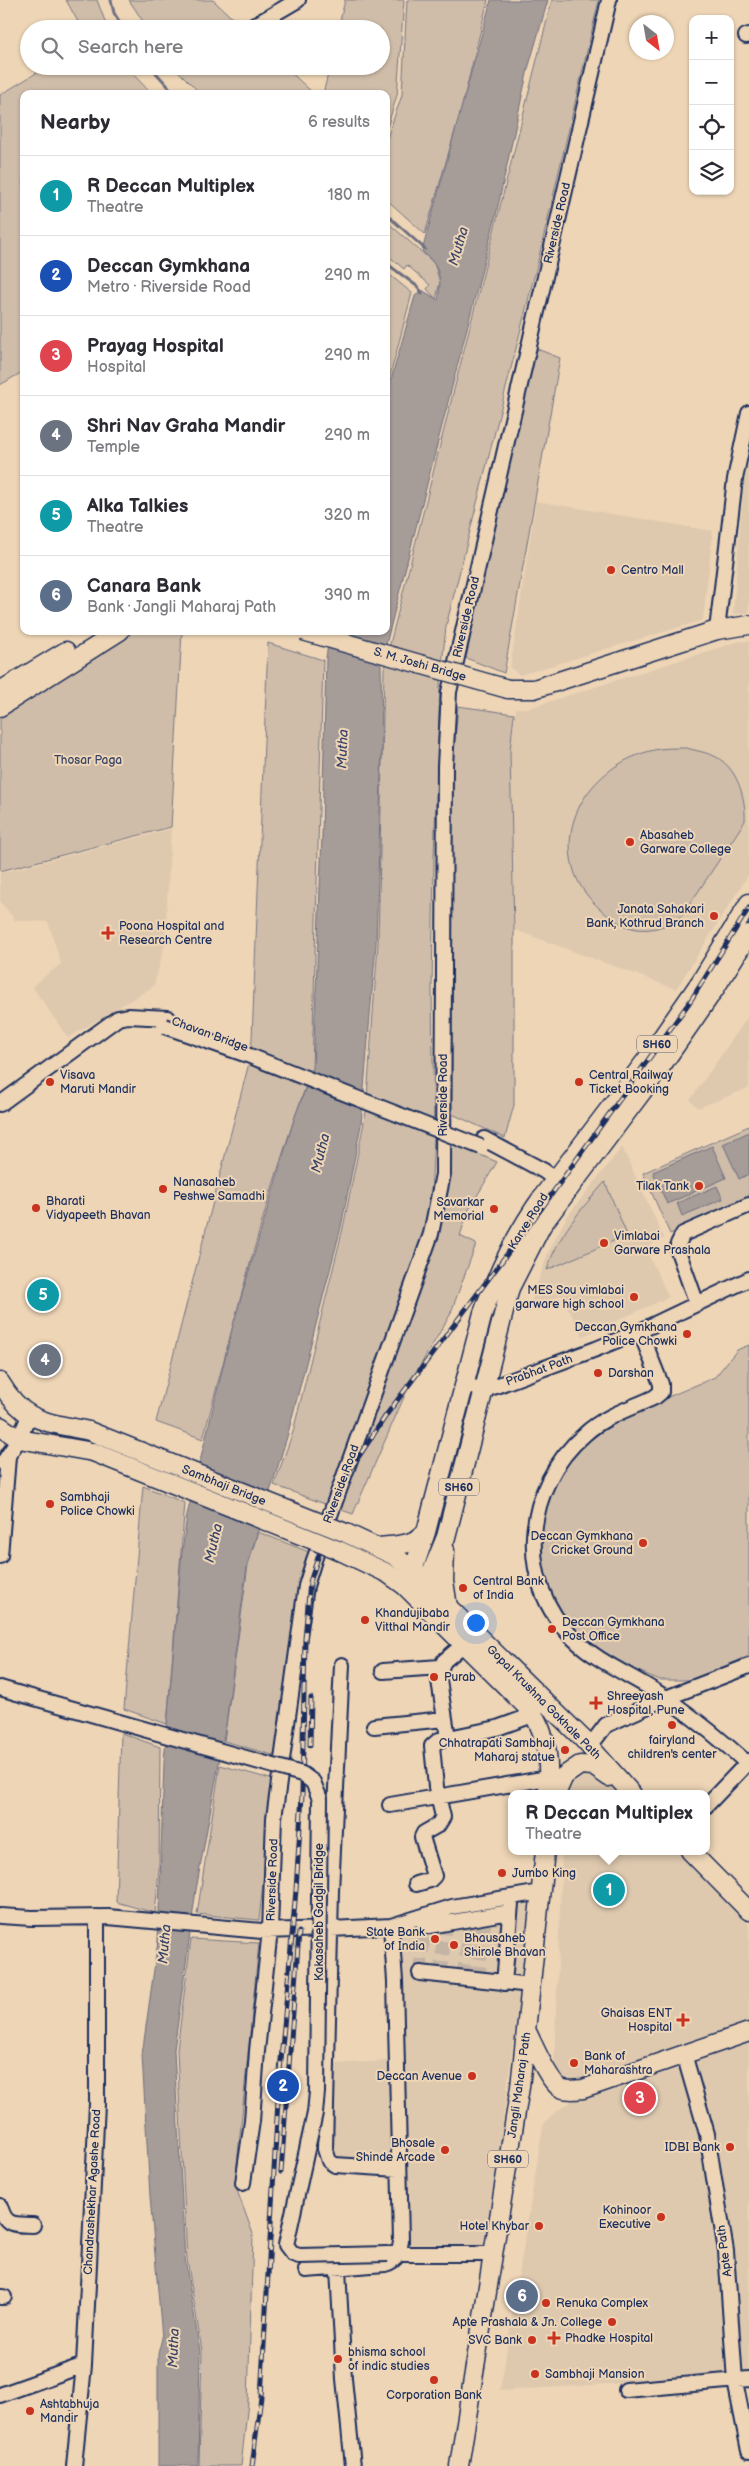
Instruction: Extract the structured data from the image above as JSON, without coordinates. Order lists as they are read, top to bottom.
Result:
{
  "streets": {
    "main road": [
      "S. M. Joshi Bridge",
      "SH60",
      "Karve Road",
      "Sambhaji Bridge",
      "Gopal Krushna Gokhale Path",
      "Jangli Maharaj Path"
    ],
    "street": [
      "Riverside Road",
      "Chavan Bridge",
      "Prabhat Path",
      "Kakasaheb Gadgil Bridge",
      "Chandrashekhar Agashe Road",
      "Apte Path"
    ]
  },
  "crossings": [
    ["Chavan Bridge", "Karve Road"],
    ["Karve Road", "Prabhat Path"],
    ["Karve Road", "Sambhaji Bridge"],
    ["Karve Road", "Gopal Krushna Gokhale Path"],
    ["Sambhaji Bridge", "Gopal Krushna Gokhale Path"]
  ],
  "water": ["Mutha"],
  "parks": ["Thosar Paga"],
  "places": {
    "other": [
      "Centro Mall",
      "Abasaheb Garware College",
      "Janata Sahakari Bank, Kothrud Branch",
      "Visava Maruti Mandir",
      "Central Railway Ticket Booking",
      "Tilak Tank",
      "Nanasaheb Peshwe Samadhi",
      "Bharati Vidyapeeth Bhavan",
      "Savarkar Memorial",
      "Vimlabai Garware Prashala",
      "MES Sou vimlabai garware high school",
      "Deccan Gymkhana Police Chowki",
      "Darshan",
      "Sambhaji Police Chowki",
      "Deccan Gymkhana Cricket Ground",
      "Central Bank of India",
      "Khandujibaba Vitthal Mandir",
      "Deccan Gymkhana Post Office",
      "Purab",
      "fairyland children's center",
      "Chhatrapati Sambhaji Maharaj statue",
      "Jumbo King",
      "State Bank of India",
      "Bhausaheb Shirole Bhavan",
      "Bank of Maharashtra",
      "Deccan Avenue",
      "IDBI Bank",
      "Bhosale Shinde Arcade",
      "Kohinoor Executive",
      "Hotel Khybar",
      "Renuka Complex",
      "Apte Prashala & Jn. College",
      "SVC Bank",
      "bhisma school of indic studies",
      "Sambhaji Mansion",
      "Corporation Bank",
      "Ashtabhuja Mandir"
    ],
    "health": [
      "Poona Hospital and Research Centre",
      "Shreeyash Hospital, Pune",
      "Ghaisas ENT Hospital",
      "Phadke Hospital"
    ]
  },
  "north": "bottom right",
  "page": {
    "map_buttons": ["+", "−"],
    "search": "Search here",
    "heading": ["Nearby", "6 results"],
    "list": [
      {
        "mark": "1",
        "name": "R Deccan Multiplex",
        "note": "Theatre",
        "value": "180 m"
      },
      {
        "mark": "2",
        "name": "Deccan Gymkhana",
        "note": "Metro · Riverside Road",
        "value": "290 m"
      },
      {
        "mark": "3",
        "name": "Prayag Hospital",
        "note": "Hospital",
        "value": "290 m"
      },
      {
        "mark": "4",
        "name": "Shri Nav Graha Mandir",
        "note": "Temple",
        "value": "290 m"
      },
      {
        "mark": "5",
        "name": "Alka Talkies",
        "note": "Theatre",
        "value": "320 m"
      },
      {
        "mark": "6",
        "name": "Canara Bank",
        "note": "Bank · Jangli Maharaj Path",
        "value": "390 m"
      }
    ],
    "pins": [
      "5",
      "4",
      "1",
      "2",
      "3",
      "6"
    ],
    "popup": ["R Deccan Multiplex", "Theatre"]
  }
}
